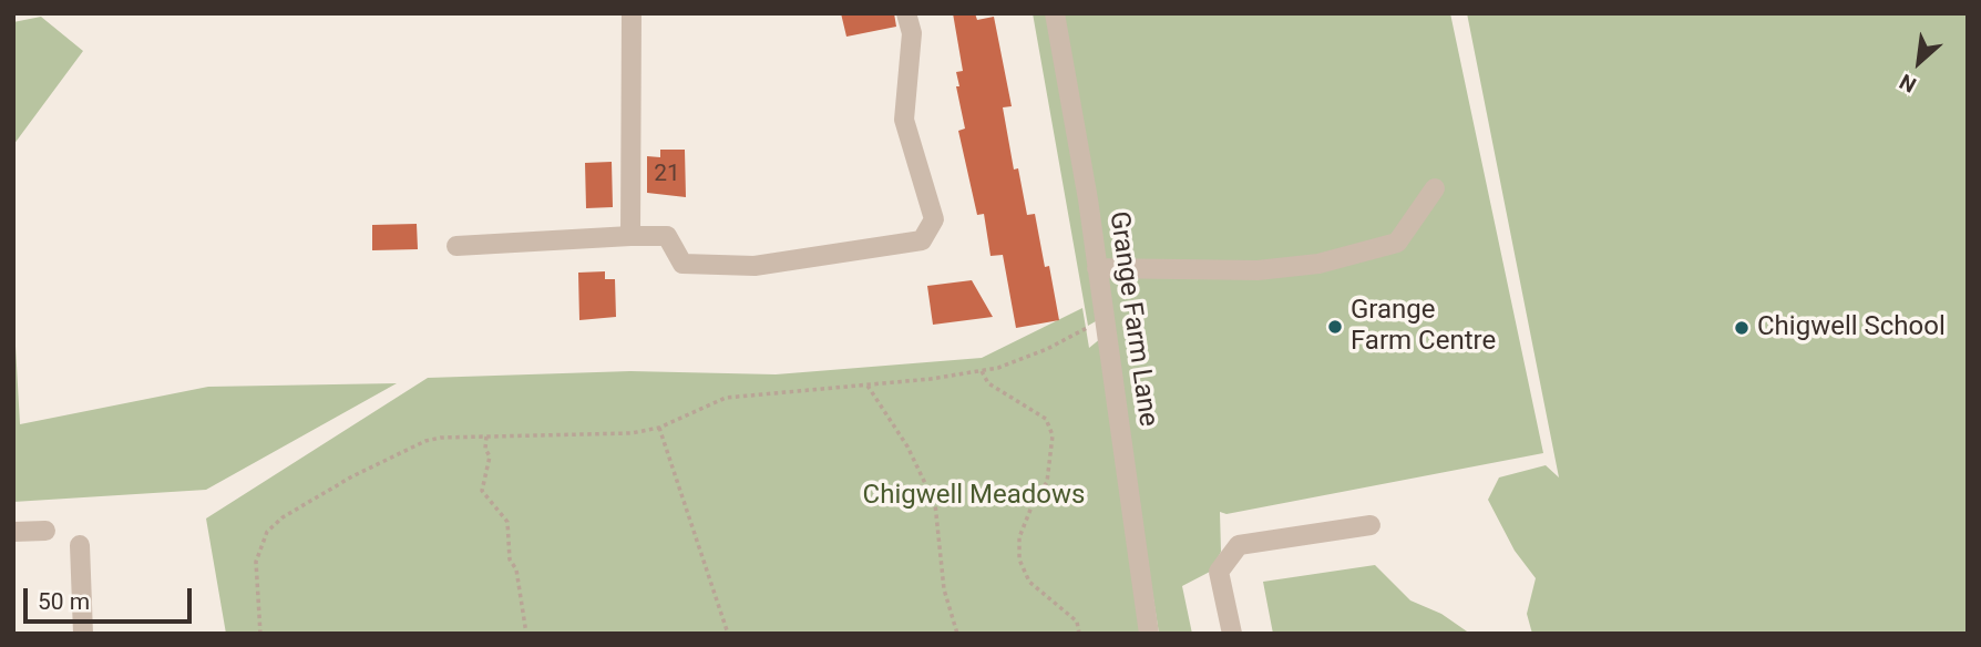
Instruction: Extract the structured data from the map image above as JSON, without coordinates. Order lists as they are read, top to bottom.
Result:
{
  "streets": {
    "lane": ["Grange Farm Lane"]
  },
  "parks": ["Chigwell Meadows"],
  "places": ["Grange Farm Centre", "Chigwell School"],
  "house_numbers": ["21"],
  "scale_bar": "50 m",
  "north": "bottom left"
}
